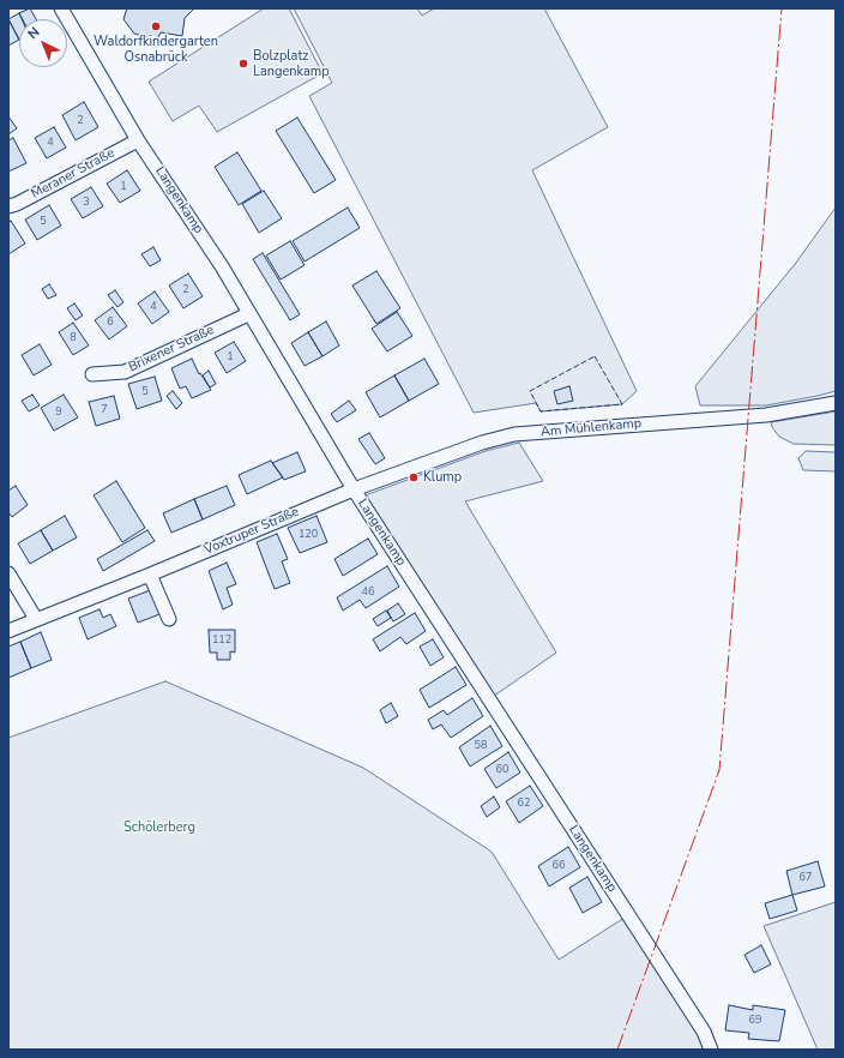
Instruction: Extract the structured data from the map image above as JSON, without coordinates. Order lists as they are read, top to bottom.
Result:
{
  "streets": {
    "street": [
      "Meraner Straße",
      "Langenkamp",
      "Brixener Straße",
      "Am Mühlenkamp",
      "Voxtruper Straße"
    ]
  },
  "crossings": [
    ["Meraner Straße", "Langenkamp"],
    ["Langenkamp", "Brixener Straße"],
    ["Langenkamp", "Am Mühlenkamp"],
    ["Langenkamp", "Voxtruper Straße"],
    ["Am Mühlenkamp", "Voxtruper Straße"]
  ],
  "parks": ["Schölerberg"],
  "places": ["Waldorfkindergarten Osnabrück", "Bolzplatz Langenkamp", "Klump"],
  "house_numbers": [
    "2",
    "4",
    "1",
    "3",
    "5",
    "2",
    "4",
    "6",
    "8",
    "1",
    "5",
    "7",
    "9",
    "120",
    "46",
    "112",
    "58",
    "60",
    "62",
    "66",
    "67",
    "69"
  ],
  "north": "top left"
}
